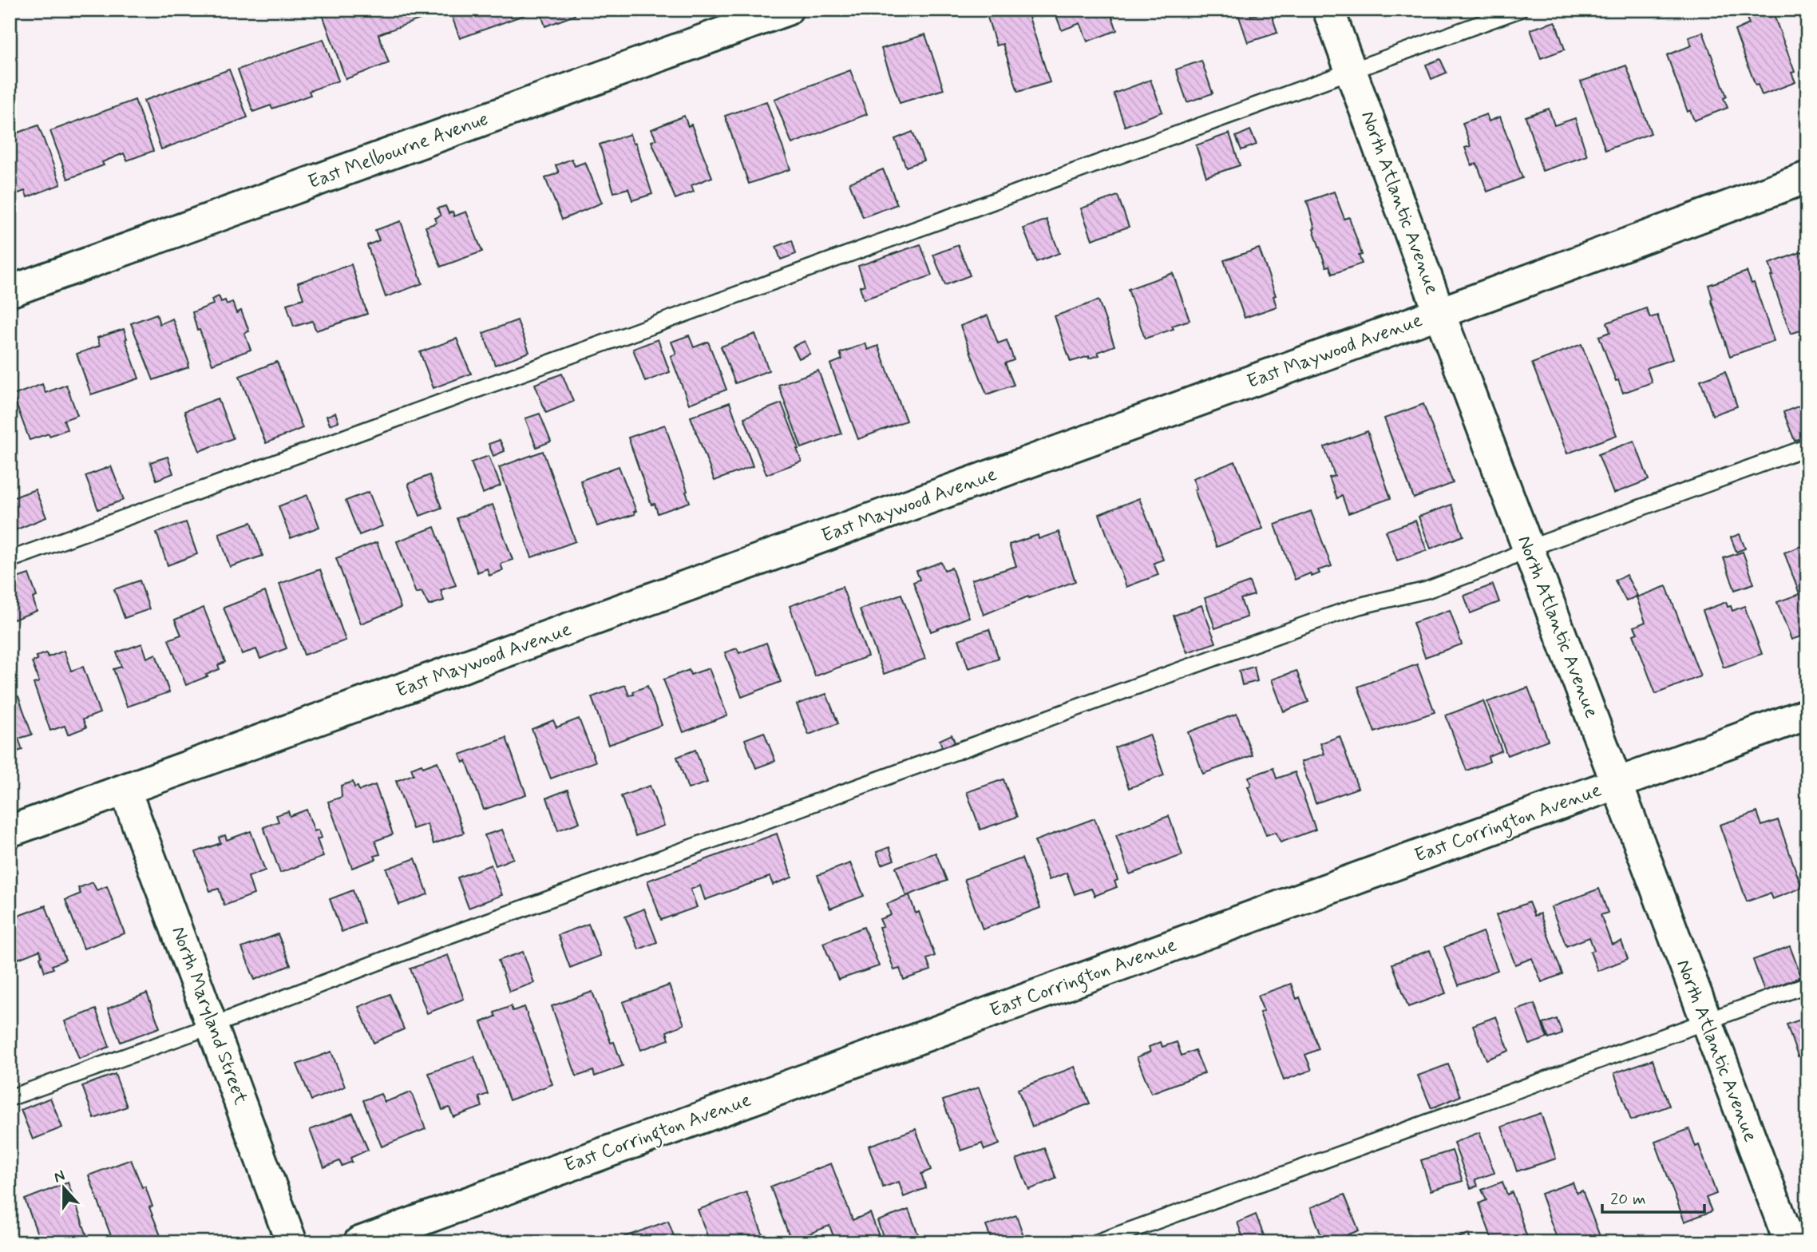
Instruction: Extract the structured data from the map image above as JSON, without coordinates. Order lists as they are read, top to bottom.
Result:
{
  "streets": {
    "street": [
      "East Melbourne Avenue",
      "North Atlantic Avenue",
      "East Maywood Avenue",
      "East Corrington Avenue",
      "North Maryland Street"
    ]
  },
  "crossings": [
    ["North Atlantic Avenue", "East Maywood Avenue"],
    ["North Atlantic Avenue", "East Corrington Avenue"],
    ["East Maywood Avenue", "North Maryland Street"]
  ],
  "scale_bar": "20 m",
  "north": "top"
}
